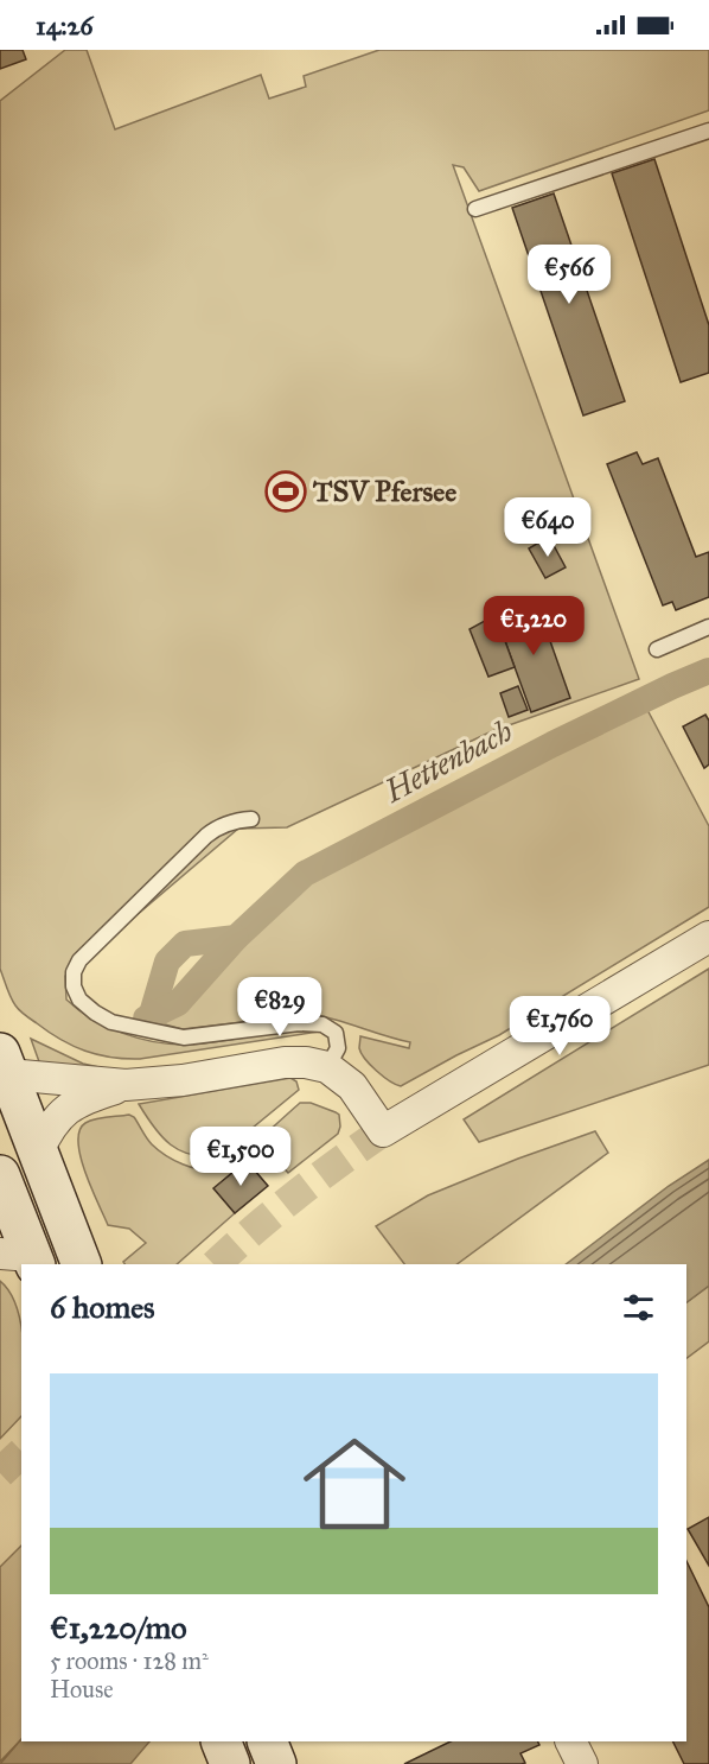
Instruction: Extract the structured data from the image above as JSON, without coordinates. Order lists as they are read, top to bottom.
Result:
{
  "water": ["Hettenbach"],
  "places": {
    "sports": ["TSV Pfersee"]
  },
  "page": {
    "status": "14:26",
    "price": [
      "€566",
      "€640",
      "€1,220",
      "€829",
      "€1,760",
      "€1,500"
    ],
    "heading": "6 homes",
    "list": [
      {
        "name": "€1,220/mo",
        "note": "5 rooms · 128 m² · House"
      }
    ]
  }
}
